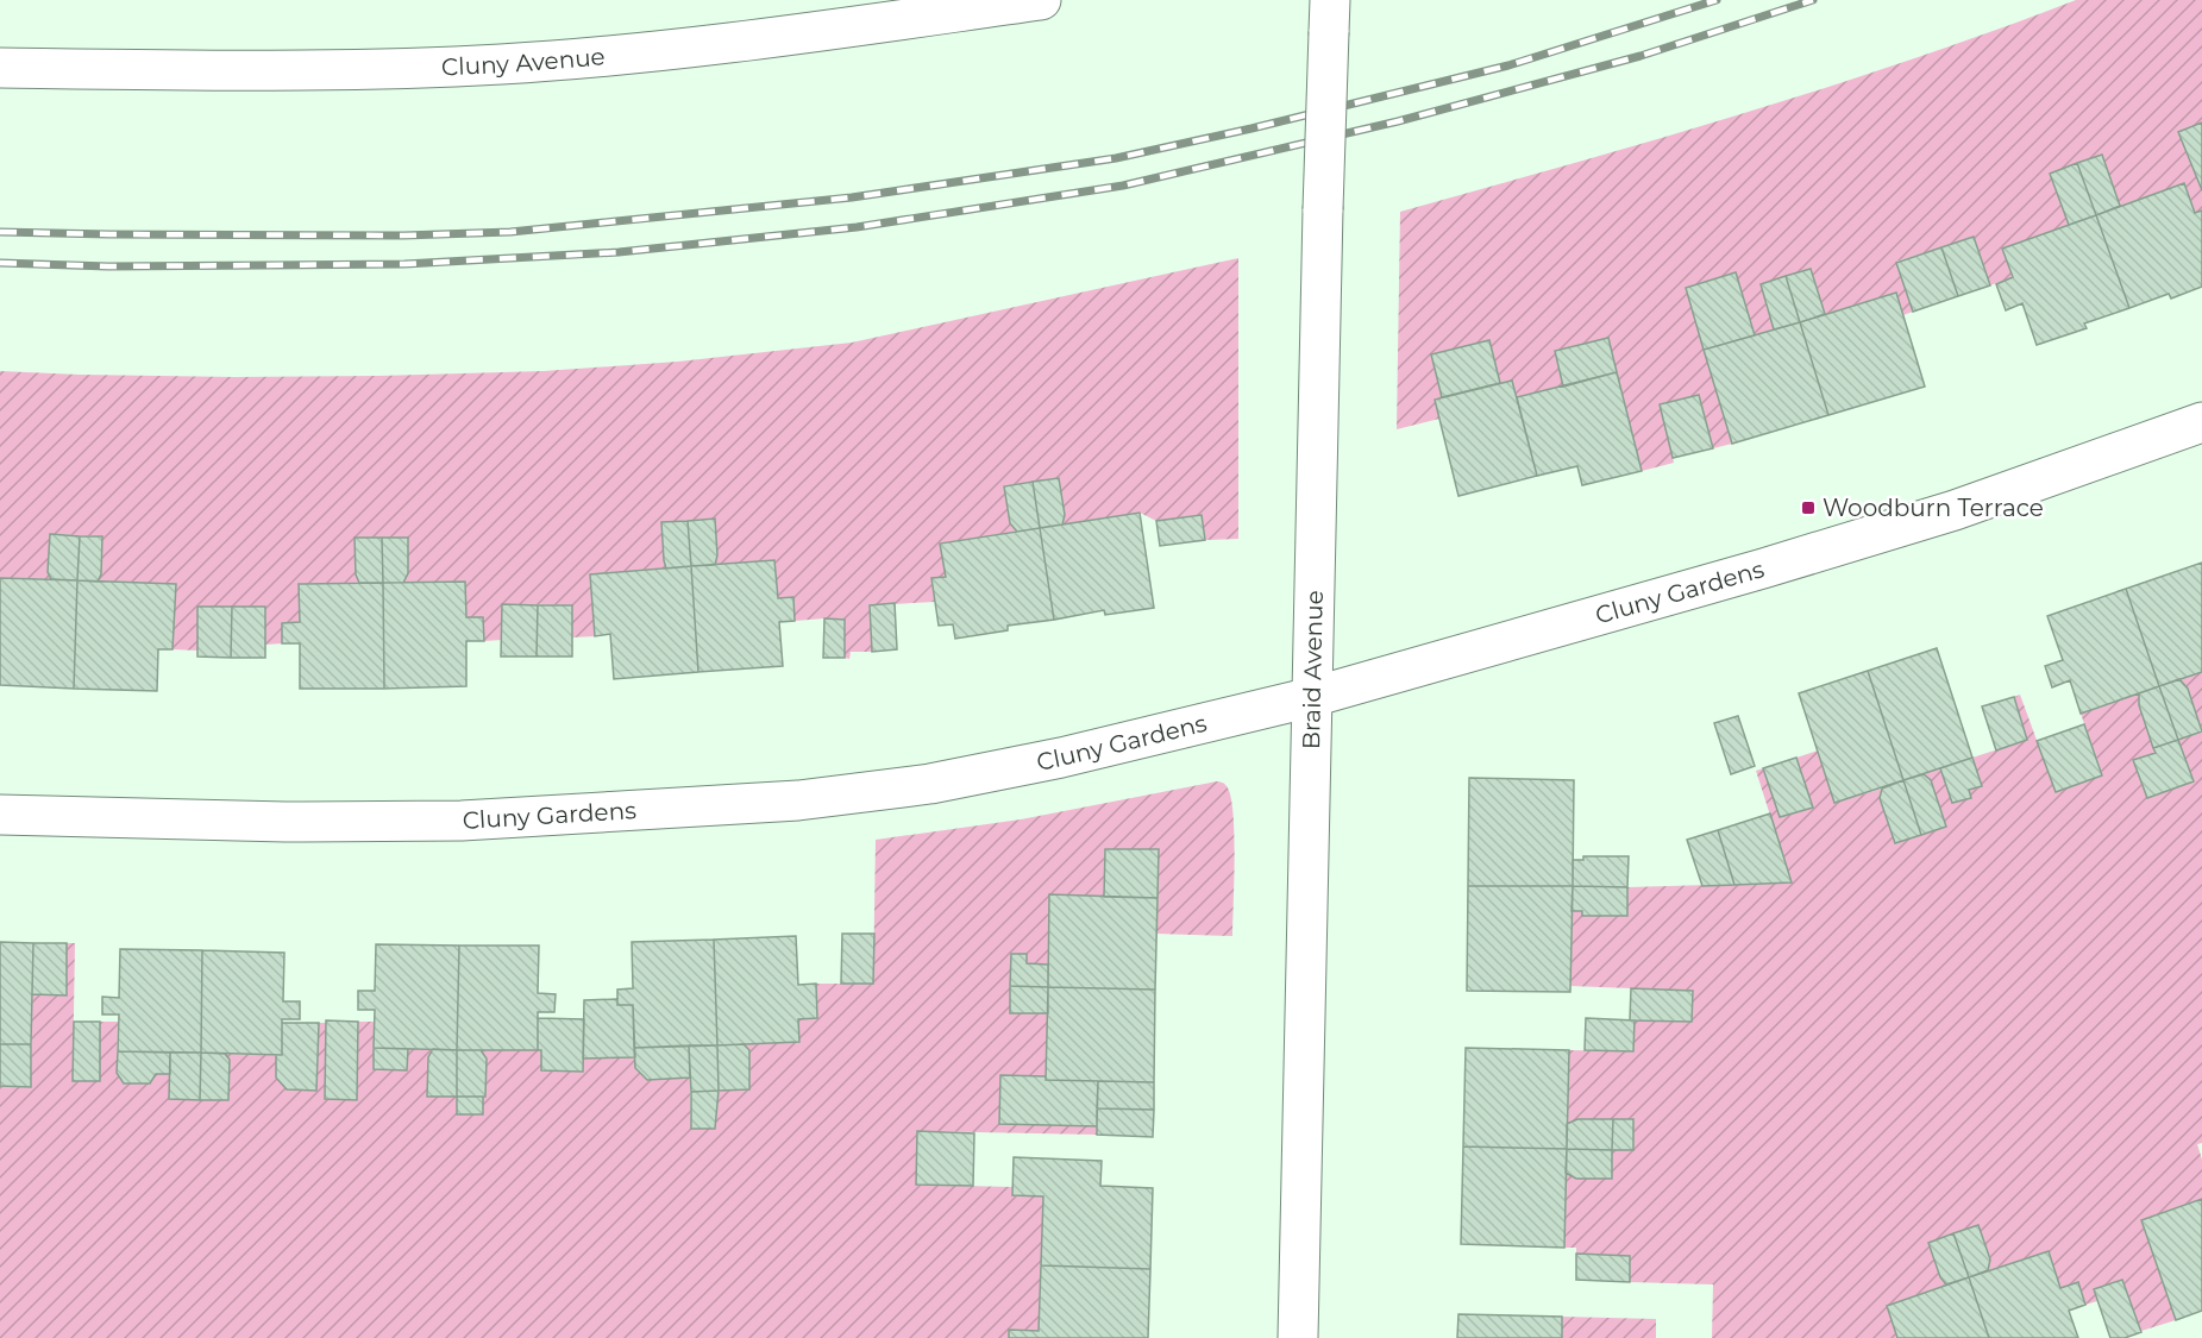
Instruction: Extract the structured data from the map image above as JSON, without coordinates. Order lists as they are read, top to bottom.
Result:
{
  "streets": {
    "street": ["Cluny Avenue", "Cluny Gardens", "Braid Avenue"]
  },
  "crossings": [
    ["Cluny Gardens", "Braid Avenue"]
  ],
  "places": {
    "transit": ["Woodburn Terrace"]
  }
}
